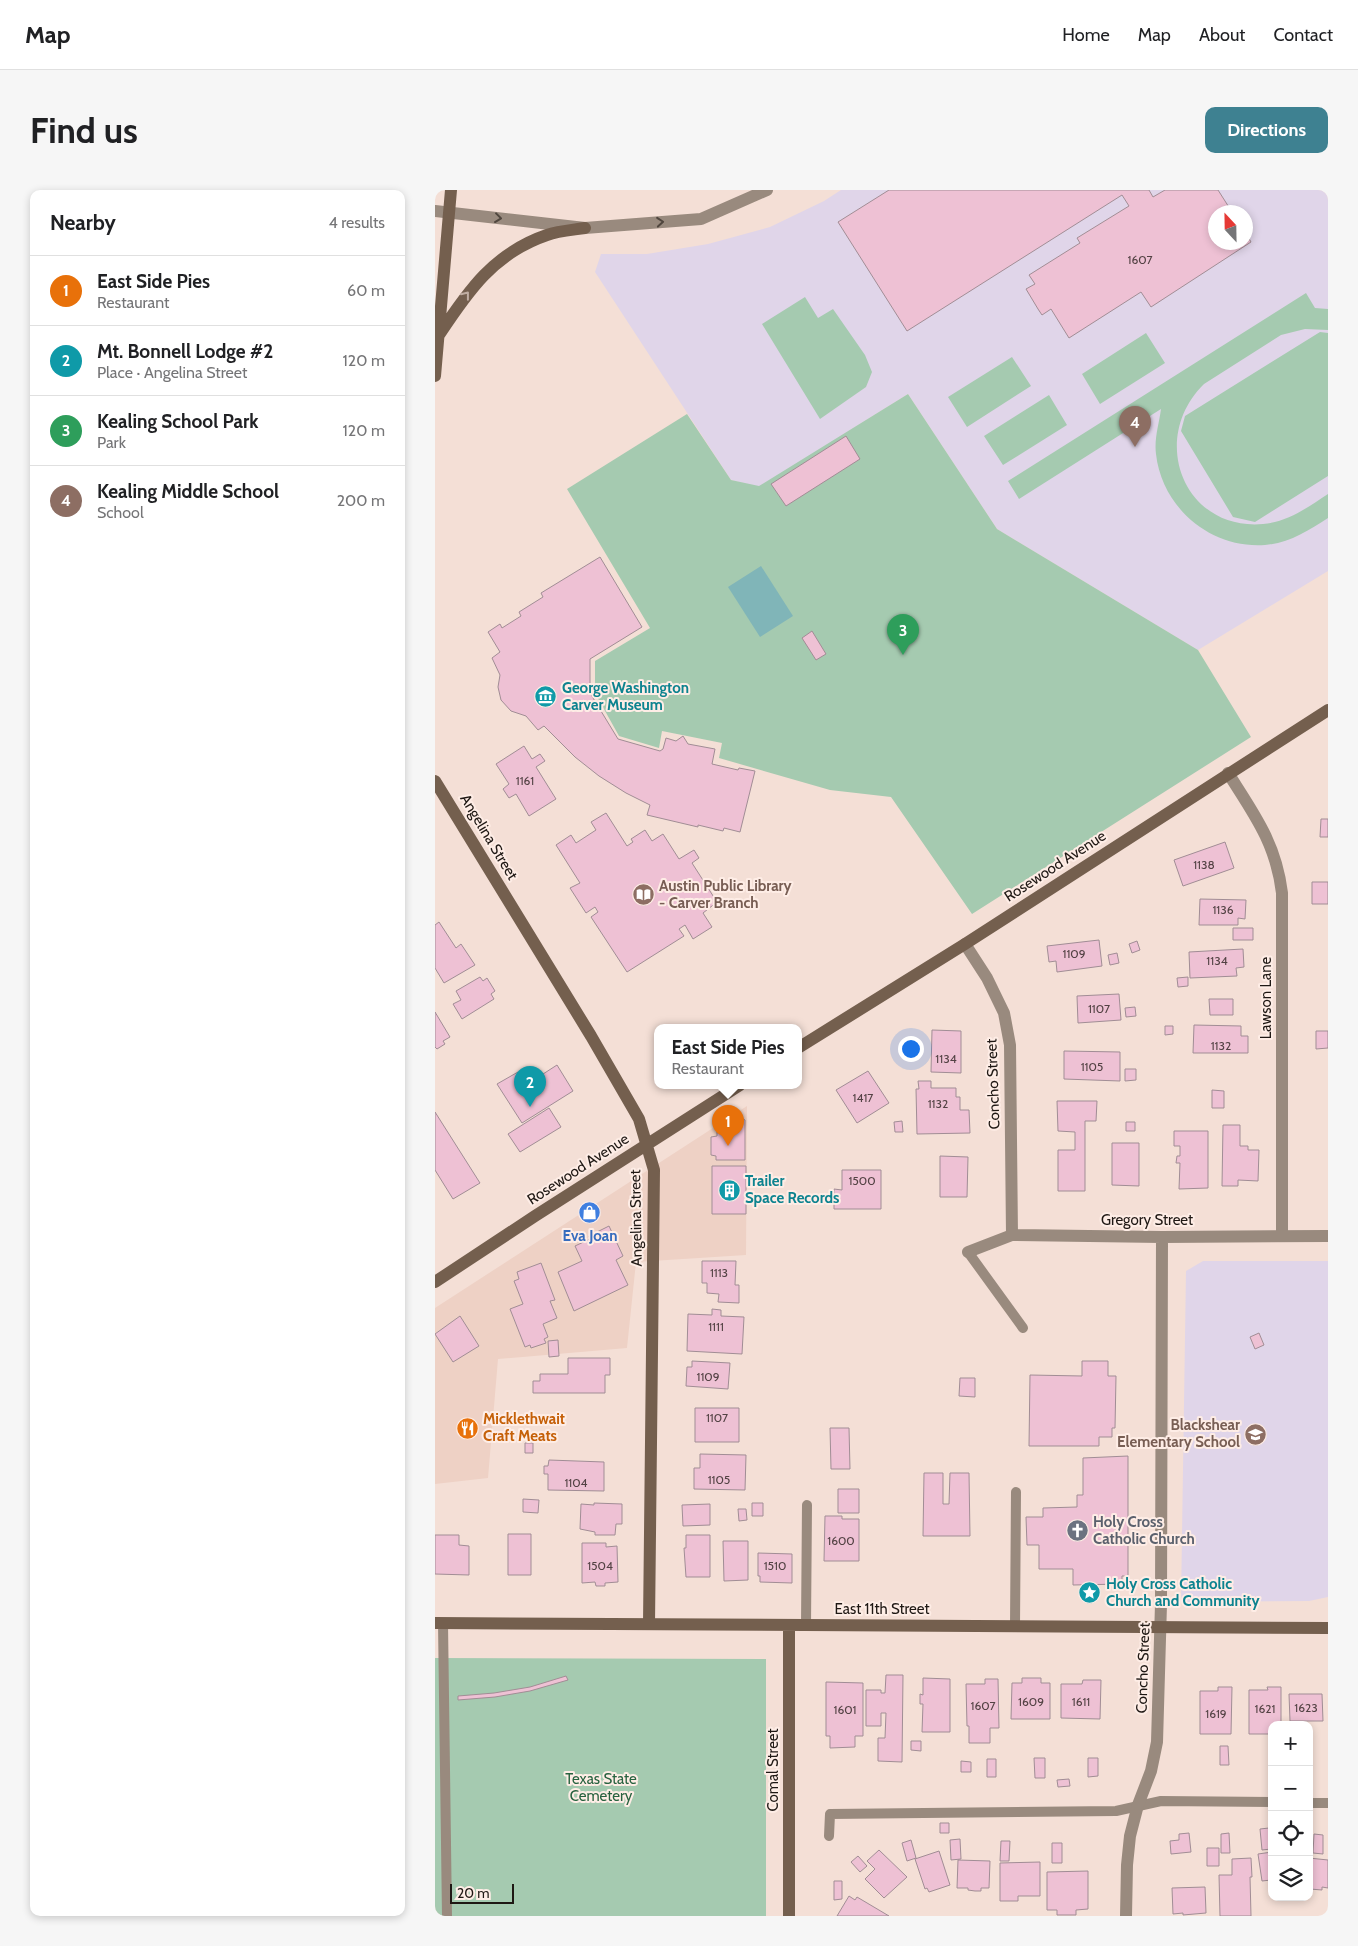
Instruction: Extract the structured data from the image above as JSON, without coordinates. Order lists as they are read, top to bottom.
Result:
{
  "streets": {
    "street": [
      "Angelina Street",
      "Rosewood Avenue",
      "Lawson Lane",
      "Concho Street",
      "Gregory Street",
      "East 11th Street",
      "Comal Street"
    ]
  },
  "crossings": [
    ["Angelina Street", "Rosewood Avenue"],
    ["Angelina Street", "East 11th Street"],
    ["Rosewood Avenue", "Lawson Lane"],
    ["Rosewood Avenue", "Concho Street"],
    ["Lawson Lane", "Gregory Street"],
    ["Concho Street", "Gregory Street"],
    ["Concho Street", "East 11th Street"],
    ["East 11th Street", "Comal Street"]
  ],
  "parks": ["Texas State Cemetery"],
  "places": {
    "museum": ["George Washington Carver Museum"],
    "library": ["Austin Public Library - Carver Branch"],
    "building": ["Trailer Space Records"],
    "shop": ["Eva Joan"],
    "restaurant": ["Micklethwait Craft Meats"],
    "school or university": ["Blackshear Elementary School"],
    "church": ["Holy Cross Catholic Church"],
    "place": ["Holy Cross Catholic Church and Community"]
  },
  "house_numbers": [
    "1607",
    "1161",
    "1138",
    "1136",
    "1109",
    "1134",
    "1107",
    "1132",
    "1134",
    "1105",
    "1417",
    "1132",
    "1500",
    "1113",
    "1111",
    "1109",
    "1107",
    "1105",
    "1104",
    "1600",
    "1504",
    "1510",
    "1609",
    "1611",
    "1607",
    "1623",
    "1621",
    "1601",
    "1619"
  ],
  "scale_bar": "20 m",
  "north": "top",
  "page": {
    "header": "Map",
    "nav": [
      "Home",
      "Map",
      "About",
      "Contact"
    ],
    "buttons": "Directions",
    "title": "Find us",
    "heading": ["Nearby", "4 results"],
    "list": [
      {
        "mark": "1",
        "name": "East Side Pies",
        "note": "Restaurant",
        "value": "60 m"
      },
      {
        "mark": "2",
        "name": "Mt. Bonnell Lodge #2",
        "note": "Place · Angelina Street",
        "value": "120 m"
      },
      {
        "mark": "3",
        "name": "Kealing School Park",
        "note": "Park",
        "value": "120 m"
      },
      {
        "mark": "4",
        "name": "Kealing Middle School",
        "note": "School",
        "value": "200 m"
      }
    ],
    "pins": [
      "4",
      "3",
      "2",
      "1"
    ],
    "popup": ["East Side Pies", "Restaurant"],
    "map_buttons": ["+", "−"],
    "scale": "20 m"
  }
}
